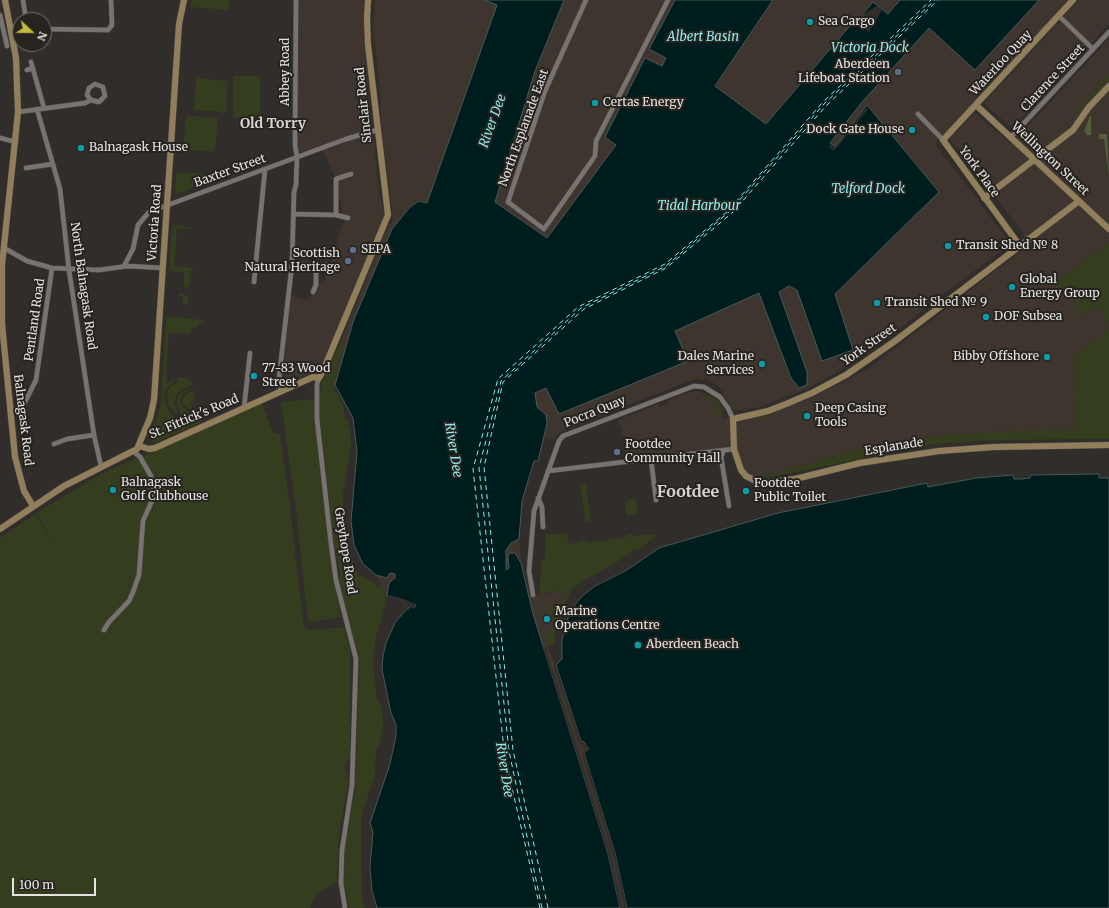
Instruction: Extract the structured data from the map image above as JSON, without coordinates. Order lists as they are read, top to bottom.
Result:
{
  "streets": {
    "street": [
      "Waterloo Quay",
      "Abbey Road",
      "Clarence Street",
      "Sinclair Road",
      "North Esplanade East",
      "Wellington Street",
      "Baxter Street",
      "York Place",
      "Victoria Road",
      "North Balnagask Road",
      "Pentland Road",
      "York Street",
      "Pocra Quay",
      "St. Fittick's Road",
      "Balnagask Road",
      "Esplanade",
      "Greyhope Road"
    ]
  },
  "crossings": [
    ["Waterloo Quay", "Wellington Street"],
    ["Waterloo Quay", "York Place"],
    ["Abbey Road", "Baxter Street"],
    ["Abbey Road", "St. Fittick's Road"],
    ["Clarence Street", "Wellington Street"],
    ["Sinclair Road", "Baxter Street"],
    ["Sinclair Road", "Greyhope Road"],
    ["Wellington Street", "York Street"],
    ["Baxter Street", "Victoria Road"],
    ["York Place", "York Street"],
    ["Victoria Road", "St. Fittick's Road"],
    ["North Balnagask Road", "St. Fittick's Road"],
    ["Pentland Road", "Balnagask Road"],
    ["York Street", "Pocra Quay"],
    ["York Street", "Esplanade"],
    ["Pocra Quay", "Esplanade"],
    ["St. Fittick's Road", "Balnagask Road"],
    ["St. Fittick's Road", "Greyhope Road"]
  ],
  "districts": ["Old Torry", "Footdee"],
  "water": [
    "Albert Basin",
    "Victoria Dock",
    "River Dee",
    "Telford Dock",
    "Tidal Harbour"
  ],
  "places": [
    "Sea Cargo",
    "Aberdeen Lifeboat Station",
    "Certas Energy",
    "Dock Gate House",
    "Balnagask House",
    "Transit Shed № 8",
    "SEPA",
    "Scottish Natural Heritage",
    "Global Energy Group",
    "Transit Shed № 9",
    "DOF Subsea",
    "Bibby Offshore",
    "Dales Marine Services",
    "77-83 Wood Street",
    "Deep Casing Tools",
    "Footdee Community Hall",
    "Balnagask Golf Clubhouse",
    "Footdee Public Toilet",
    "Marine Operations Centre",
    "Aberdeen Beach"
  ],
  "scale_bar": "100 m",
  "north": "right"
}
